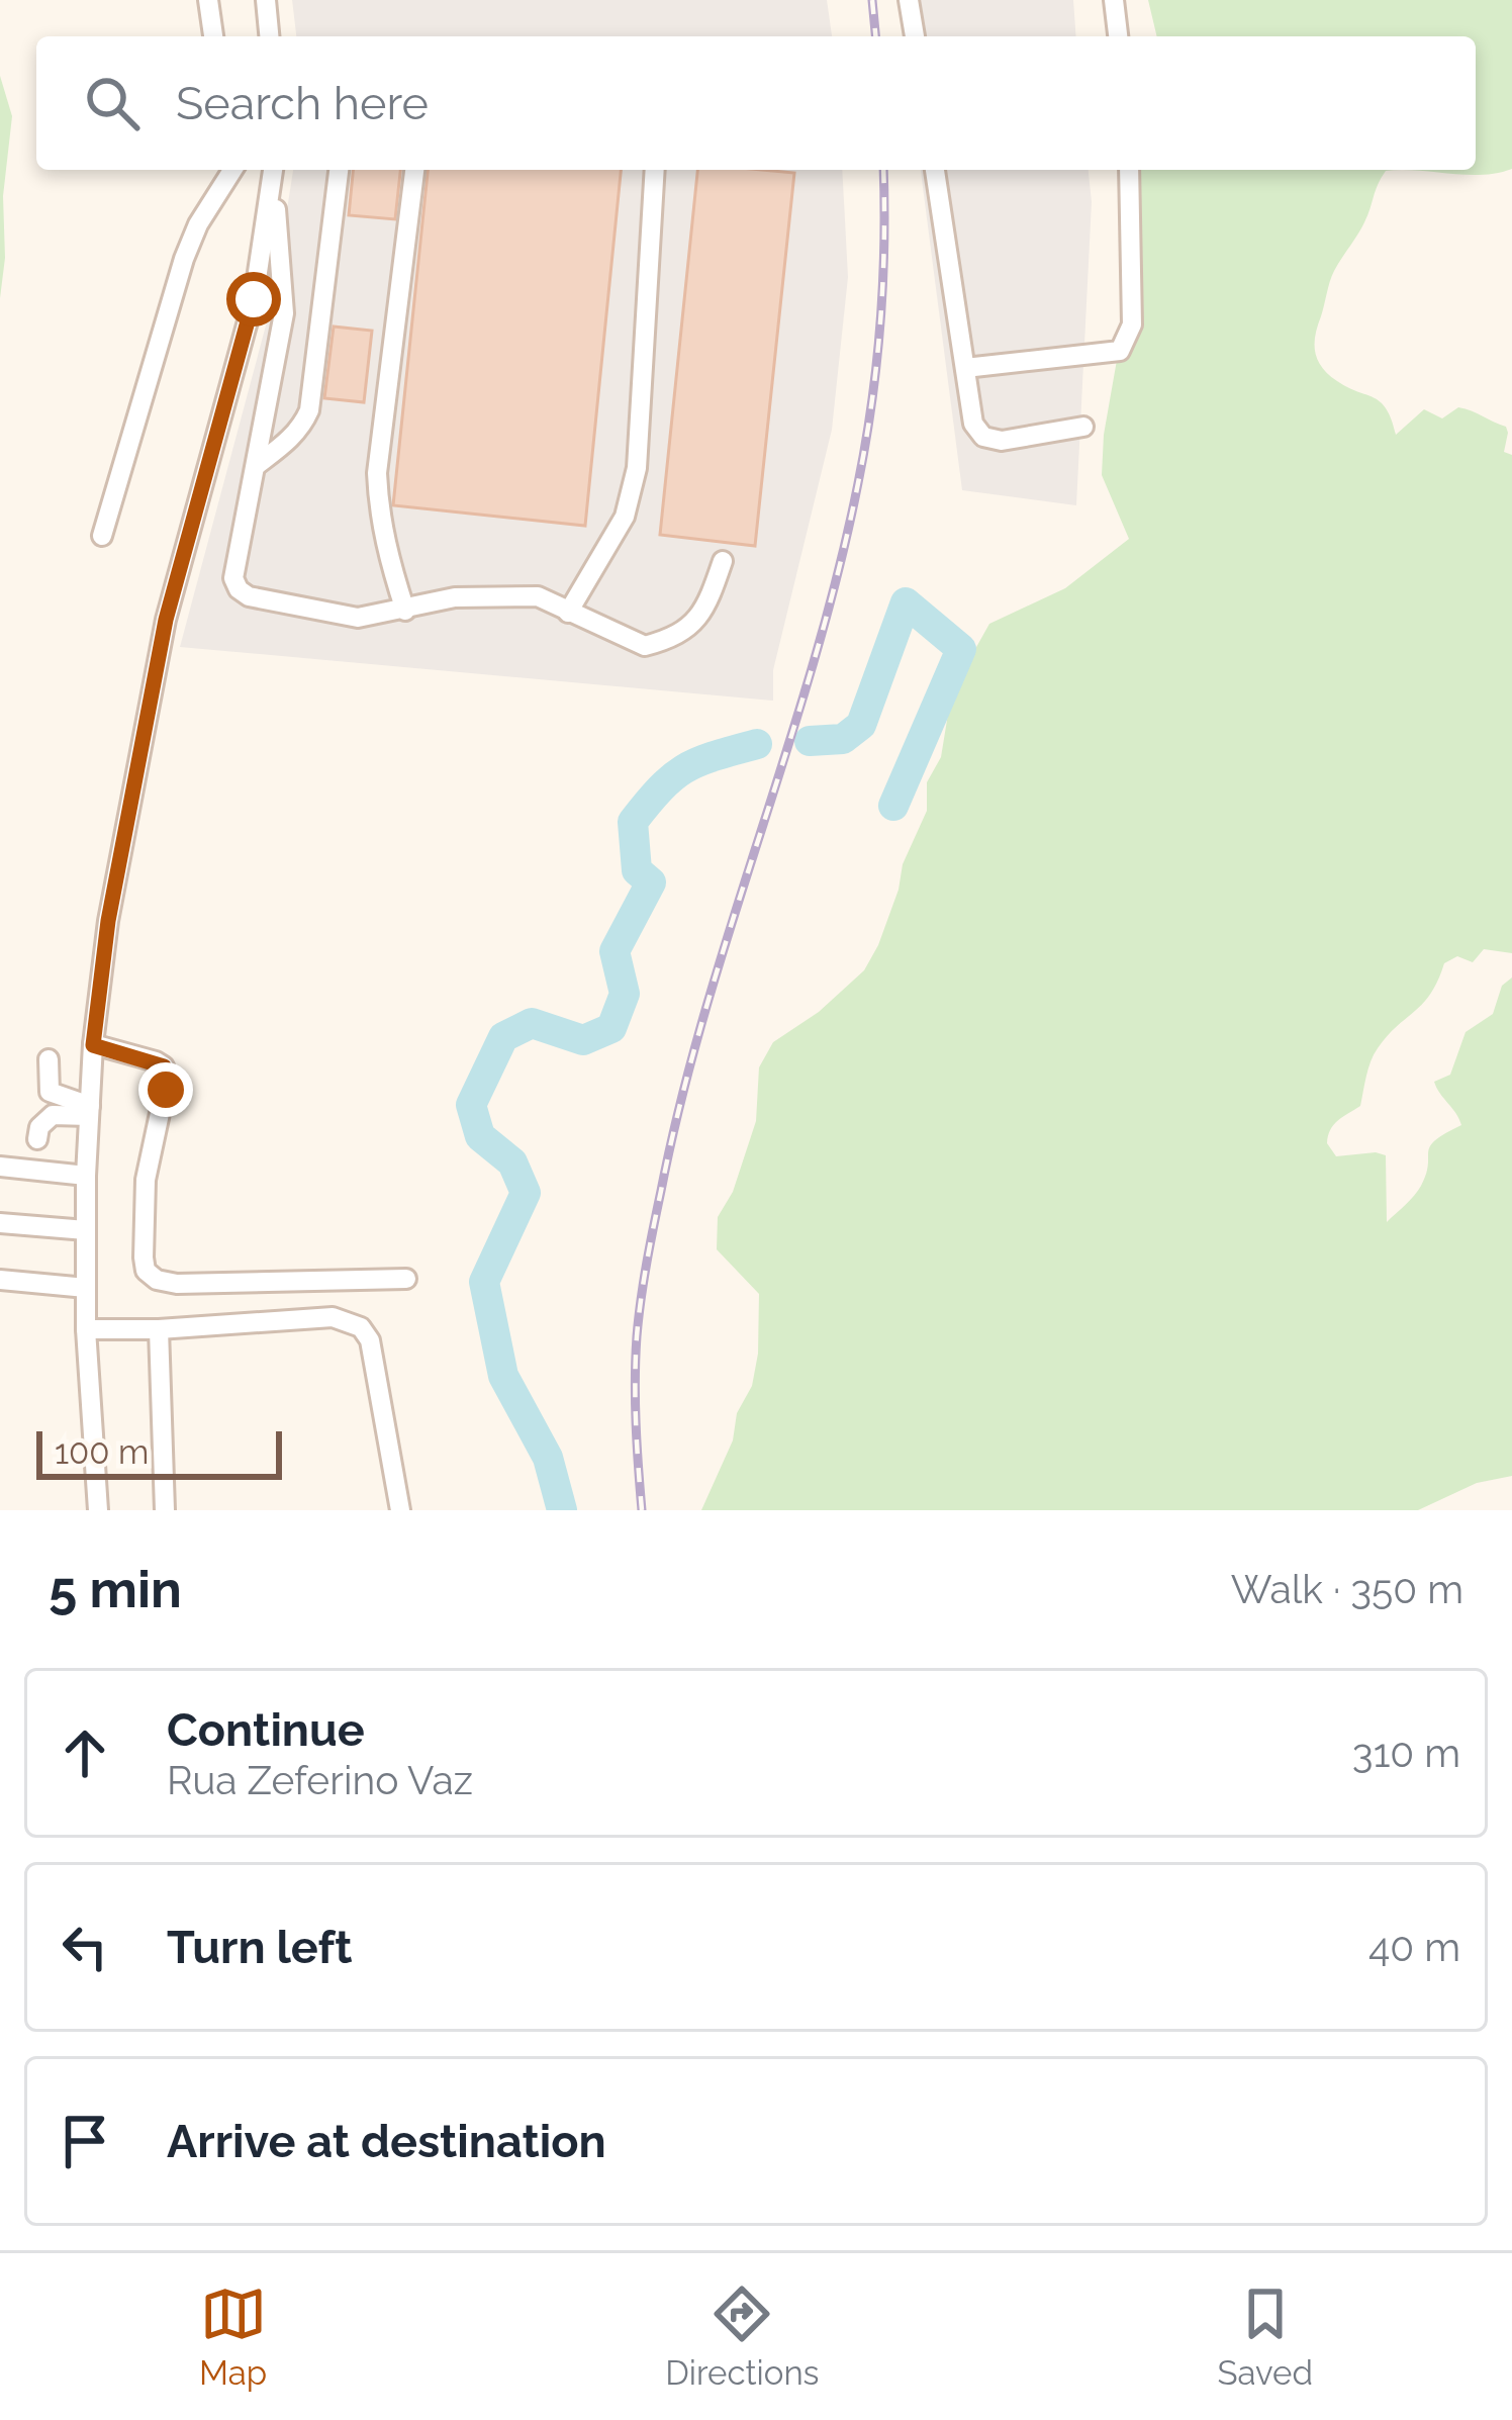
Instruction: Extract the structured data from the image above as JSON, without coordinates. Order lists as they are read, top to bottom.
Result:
{
  "scale_bar": "100 m",
  "page": {
    "search": "Search here",
    "scale": "100 m",
    "heading": ["5 min", "Walk · 350 m"],
    "list": [
      ["Continue", "Rua Zeferino Vaz", "310 m"],
      ["Turn left", "40 m"],
      "Arrive at destination"
    ],
    "nav": ["Map", "Directions", "Saved"]
  }
}
